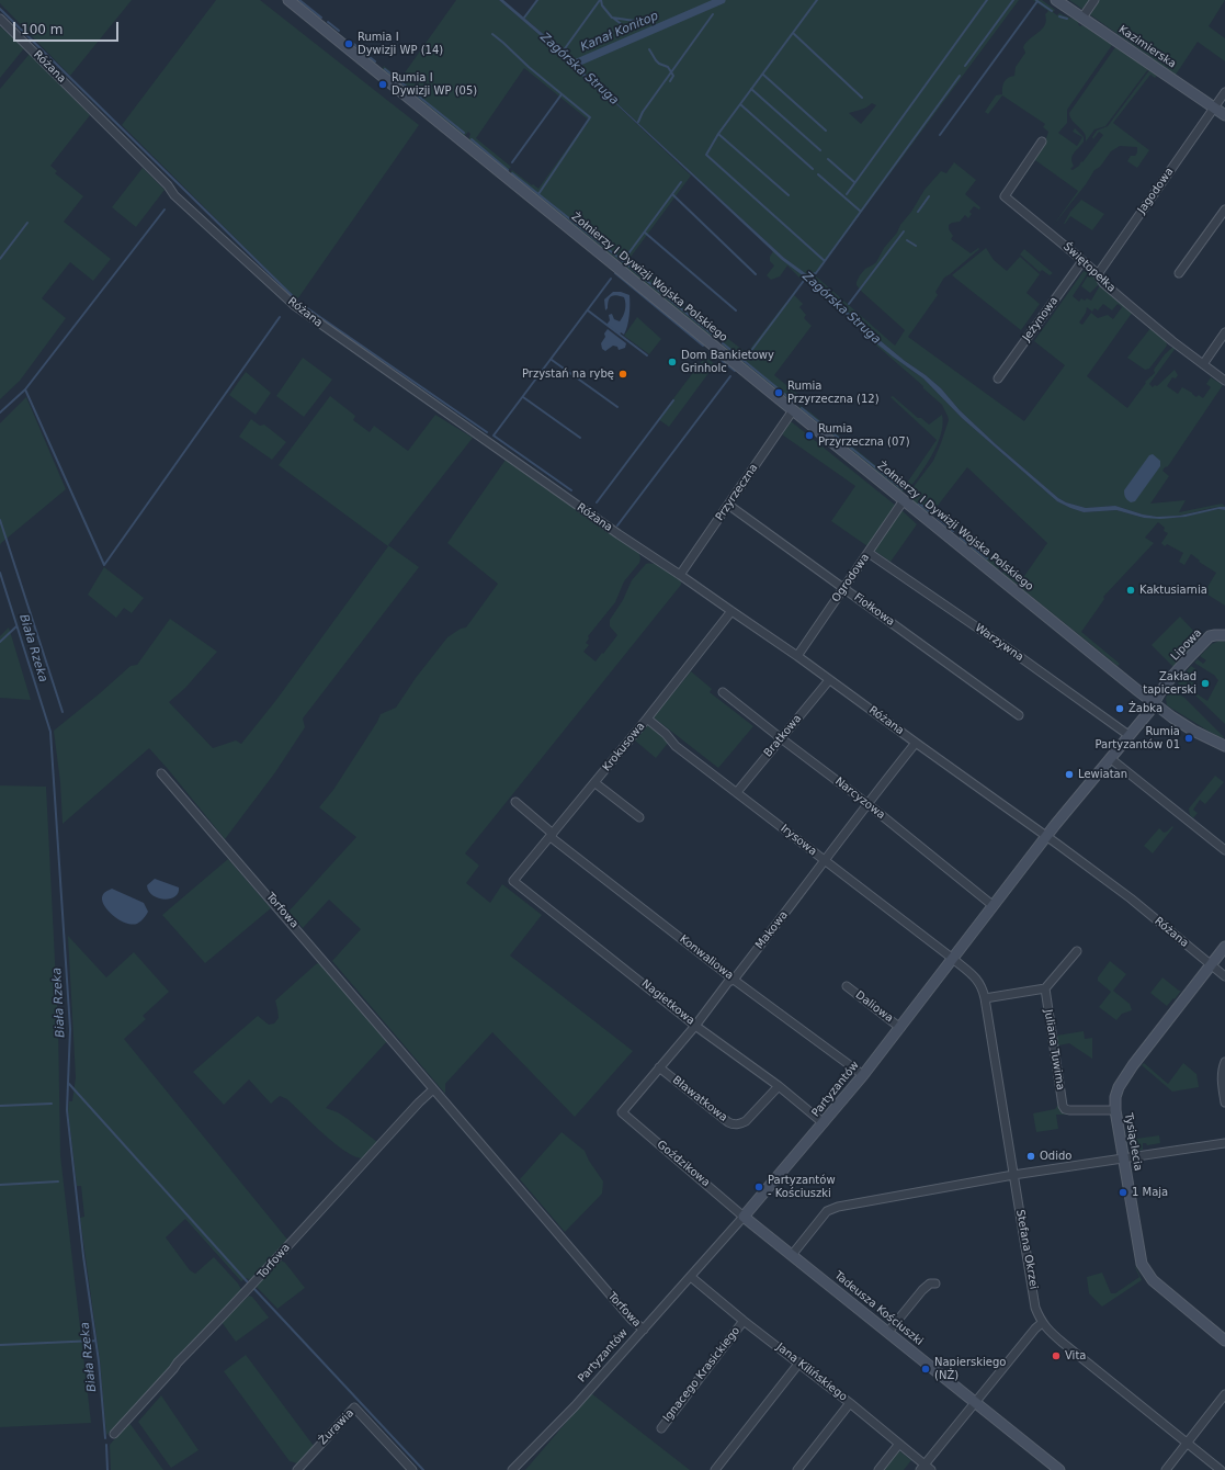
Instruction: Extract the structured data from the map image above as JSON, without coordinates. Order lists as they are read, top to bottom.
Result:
{
  "streets": {
    "street": [
      "Kazimierska",
      "Różana",
      "Jagodowa",
      "Świętopełka",
      "Żołnierzy I Dywizji Wojska Polskiego",
      "Jeżynowa",
      "Przyrzeczna",
      "Ogrodowa",
      "Fiołkowa",
      "Warzywna",
      "Lipowa",
      "Bratkowa",
      "Krokusowa",
      "Narcyzowa",
      "Irysowa",
      "Torfowa",
      "Makowa",
      "Konwaliowa",
      "Nagietkowa",
      "Daliowa",
      "Juliana Tuwima",
      "Partyzantów",
      "Bławatkowa",
      "Tysiąclecia",
      "Goździkowa",
      "Stefana Okrzei",
      "Tadeusza Kościuszki",
      "Jana Kilińskiego",
      "Ignacego Krasickiego",
      "Żurawia"
    ]
  },
  "crossings": [
    ["Kazimierska", "Jagodowa"],
    ["Różana", "Przyrzeczna"],
    ["Różana", "Ogrodowa"],
    ["Różana", "Bratkowa"],
    ["Różana", "Krokusowa"],
    ["Różana", "Makowa"],
    ["Różana", "Partyzantów"],
    ["Różana", "Tysiąclecia"],
    ["Jagodowa", "Świętopełka"],
    ["Świętopełka", "Jeżynowa"],
    ["Żołnierzy I Dywizji Wojska Polskiego", "Przyrzeczna"],
    ["Żołnierzy I Dywizji Wojska Polskiego", "Ogrodowa"],
    ["Żołnierzy I Dywizji Wojska Polskiego", "Lipowa"],
    ["Żołnierzy I Dywizji Wojska Polskiego", "Partyzantów"],
    ["Przyrzeczna", "Fiołkowa"],
    ["Ogrodowa", "Fiołkowa"],
    ["Ogrodowa", "Warzywna"],
    ["Warzywna", "Partyzantów"],
    ["Lipowa", "Partyzantów"],
    ["Bratkowa", "Narcyzowa"],
    ["Bratkowa", "Irysowa"],
    ["Krokusowa", "Irysowa"],
    ["Krokusowa", "Konwaliowa"],
    ["Krokusowa", "Nagietkowa"],
    ["Narcyzowa", "Makowa"],
    ["Narcyzowa", "Partyzantów"],
    ["Irysowa", "Makowa"],
    ["Irysowa", "Partyzantów"],
    ["Irysowa", "Stefana Okrzei"],
    ["Torfowa", "Partyzantów"],
    ["Makowa", "Konwaliowa"],
    ["Makowa", "Nagietkowa"],
    ["Makowa", "Bławatkowa"],
    ["Makowa", "Goździkowa"],
    ["Konwaliowa", "Partyzantów"],
    ["Nagietkowa", "Partyzantów"],
    ["Nagietkowa", "Bławatkowa"],
    ["Daliowa", "Partyzantów"],
    ["Juliana Tuwima", "Tysiąclecia"],
    ["Partyzantów", "Goździkowa"],
    ["Partyzantów", "Stefana Okrzei"],
    ["Partyzantów", "Tadeusza Kościuszki"],
    ["Partyzantów", "Jana Kilińskiego"],
    ["Goździkowa", "Tadeusza Kościuszki"],
    ["Jana Kilińskiego", "Ignacego Krasickiego"]
  ],
  "water": ["Kanał Konitop", "Zagórska Struga", "Biała Rzeka"],
  "places": [
    "Rumia I Dywizji WP (14)",
    "Rumia I Dywizji WP (05)",
    "Dom Bankietowy Grinholc",
    "Przystań na rybę",
    "Rumia Przyrzeczna (12)",
    "Rumia Przyrzeczna (07)",
    "Kaktusiarnia",
    "Zakład tapicerski",
    "Żabka",
    "Rumia Partyzantów 01",
    "Lewiatan",
    "Odido",
    "Partyzantów - Kościuszki",
    "1 Maja",
    "Vita",
    "Napierskiego (NŻ)"
  ],
  "scale_bar": "100 m"
}
